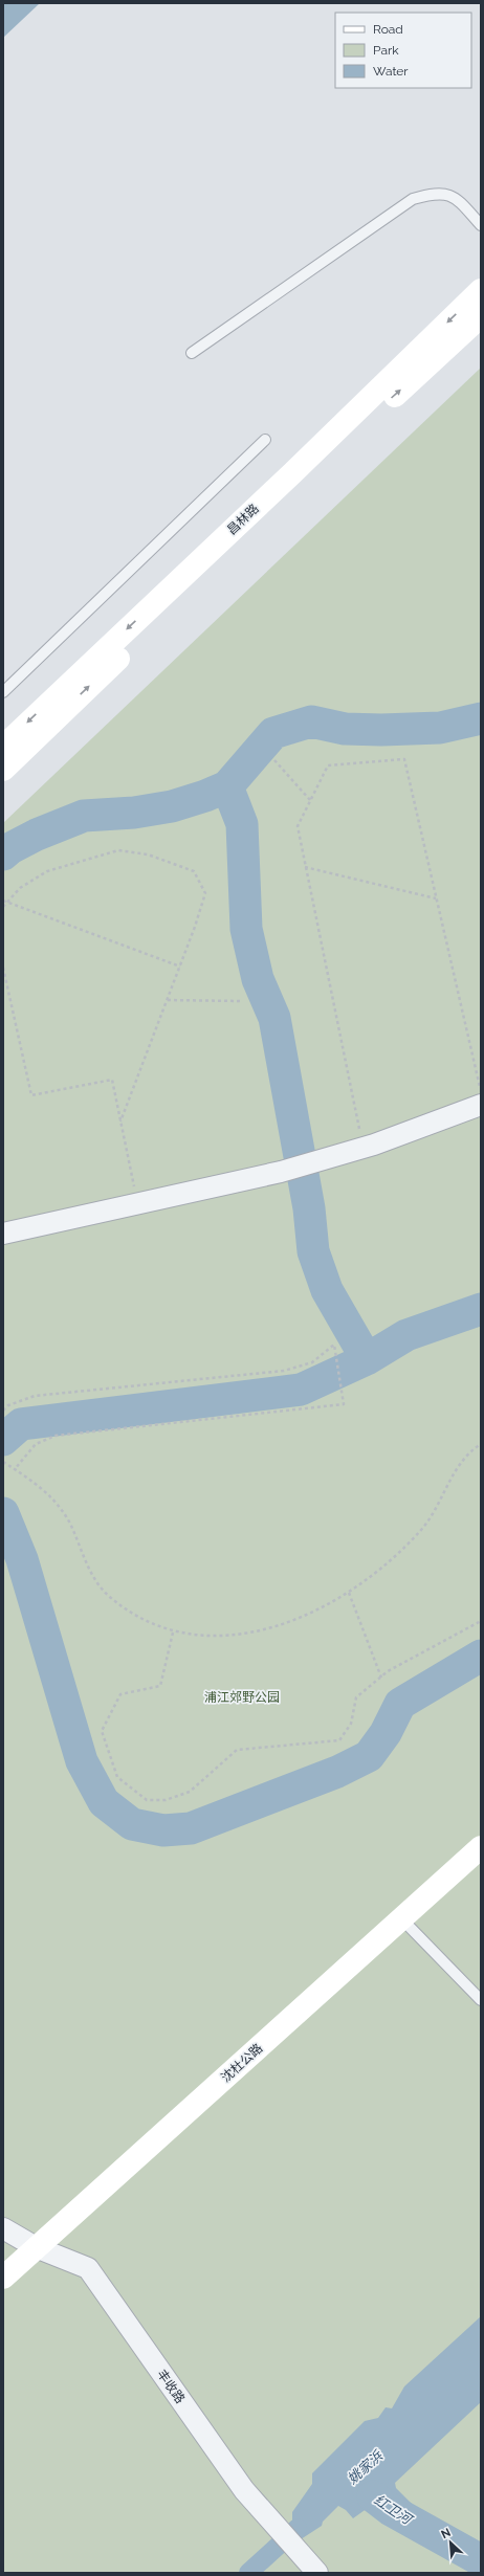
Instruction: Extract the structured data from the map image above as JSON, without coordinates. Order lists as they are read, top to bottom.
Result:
{
  "streets": {
    "street": ["昌林路", "沈杜公路", "丰收路"]
  },
  "crossings": [
    ["沈杜公路", "丰收路"]
  ],
  "water": ["姚家浜", "红卫河"],
  "parks": ["浦江郊野公园"],
  "legend": ["Road", "Park", "Water"],
  "north": "top left"
}
